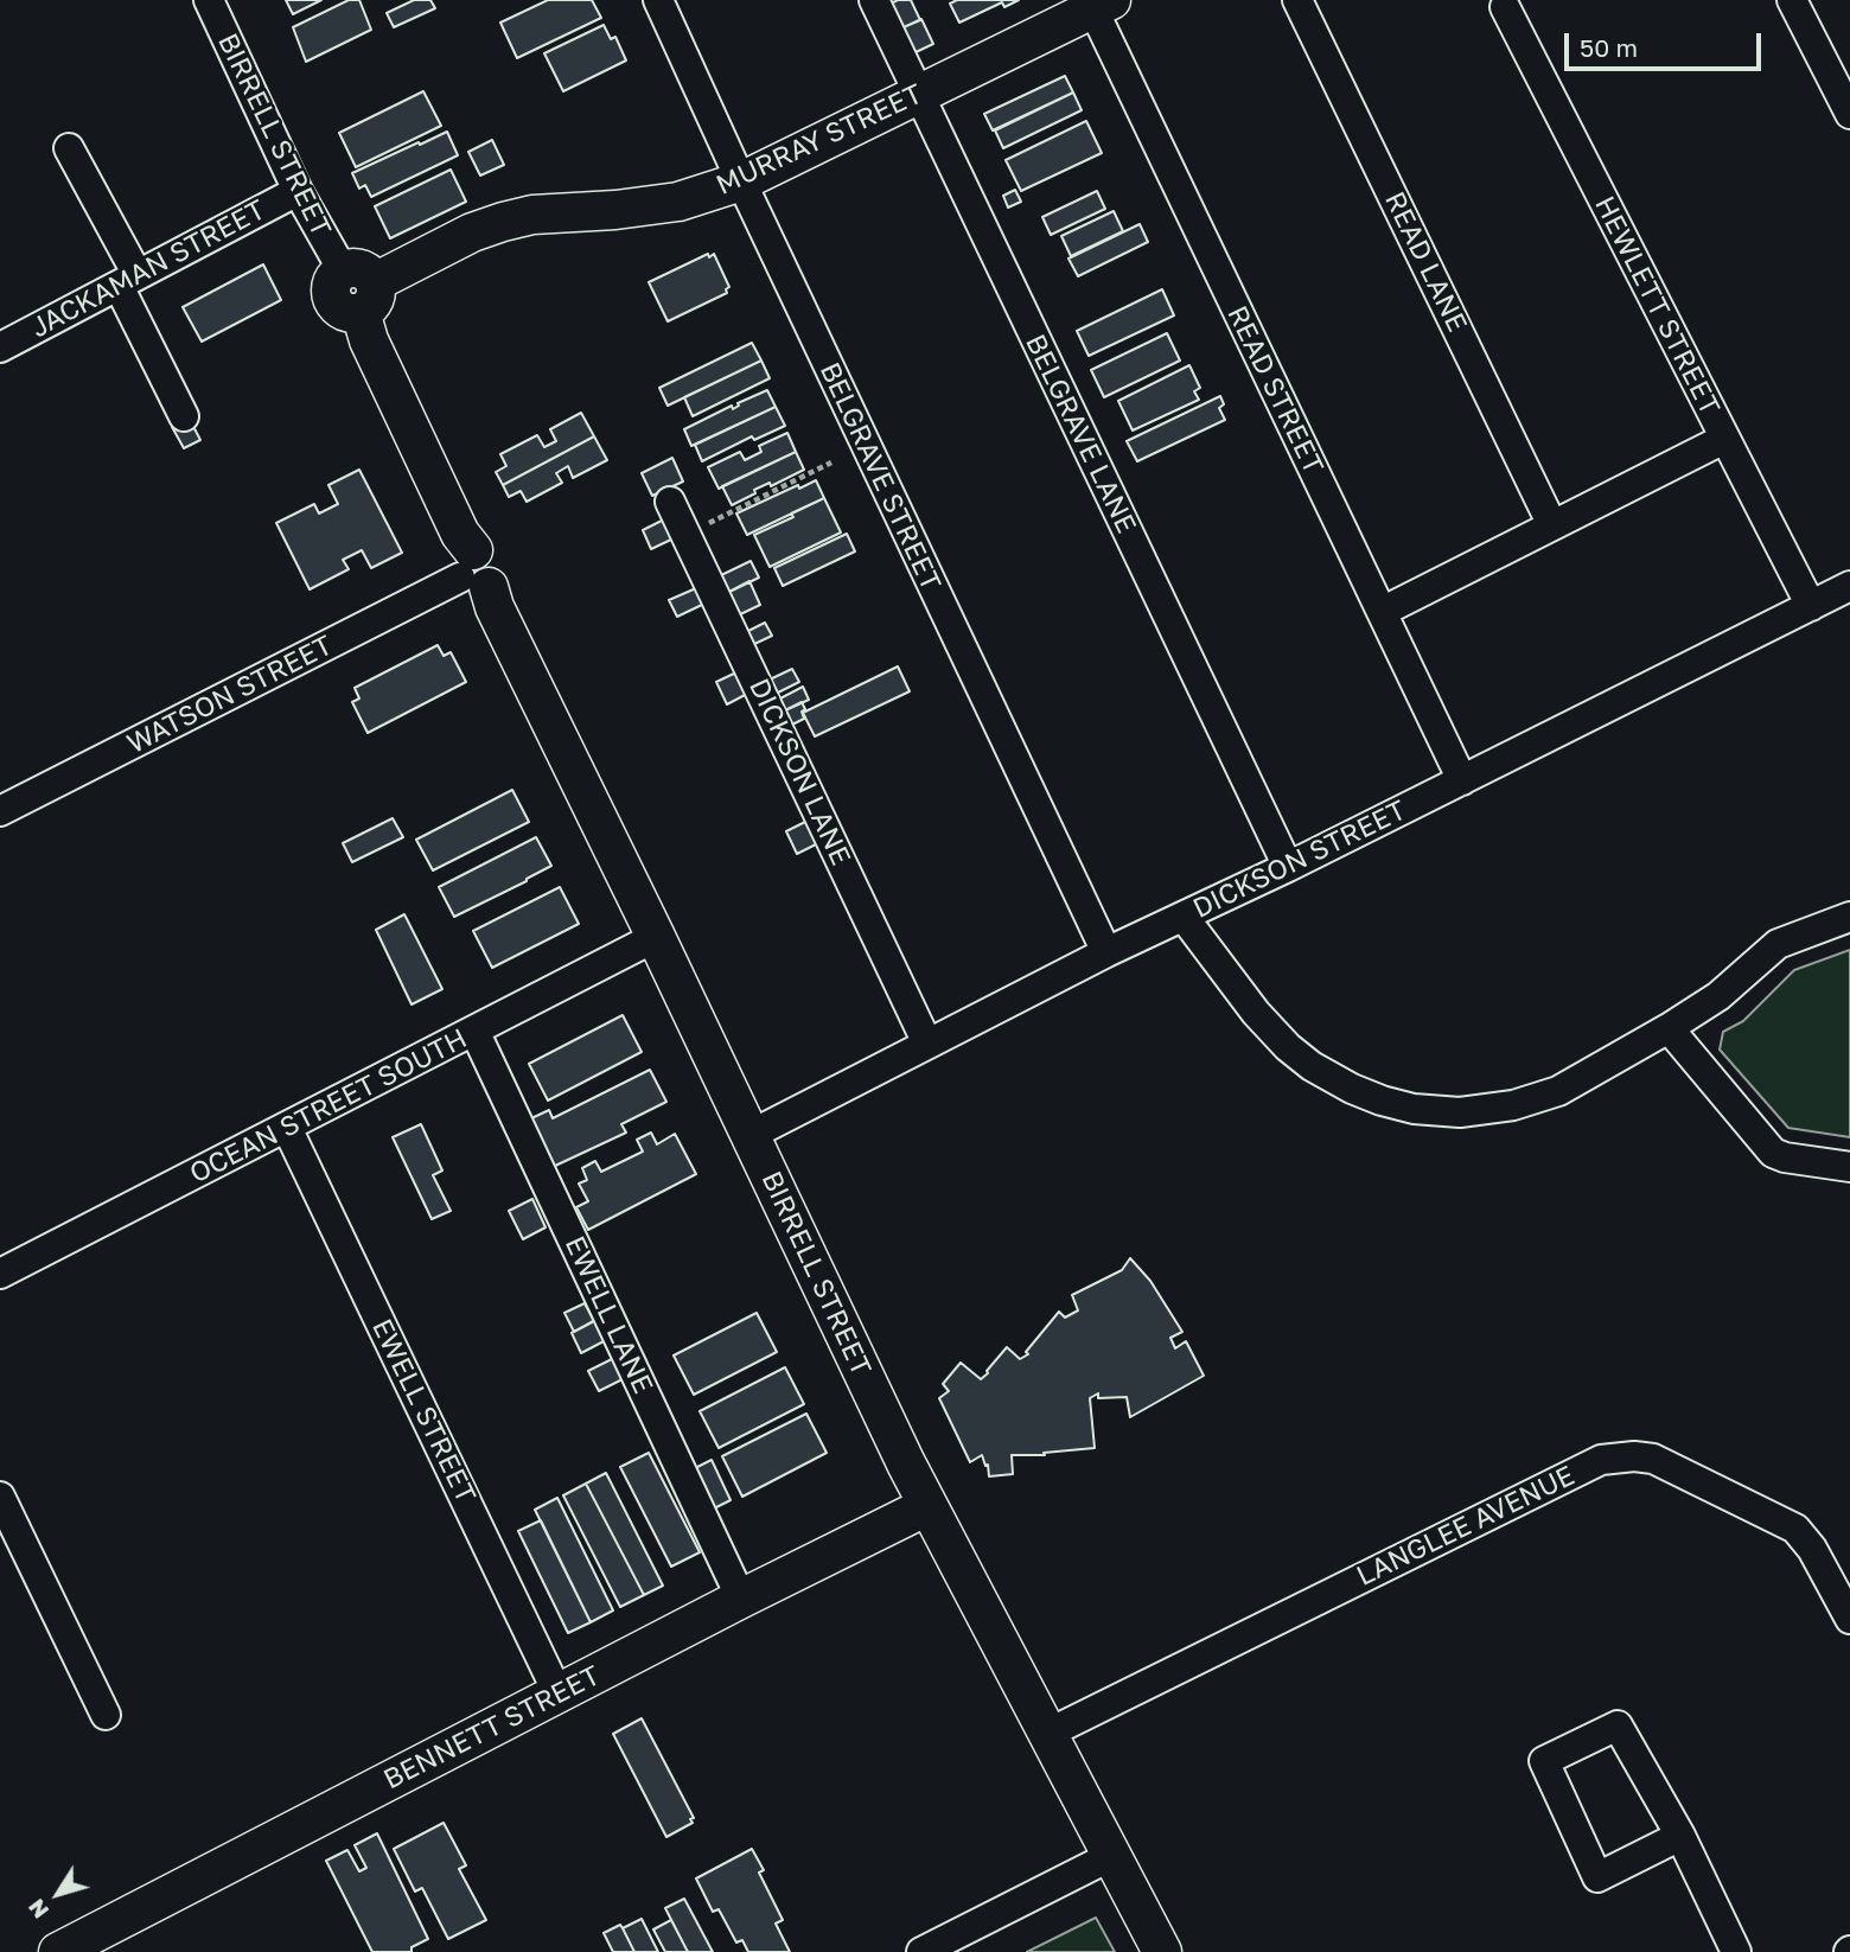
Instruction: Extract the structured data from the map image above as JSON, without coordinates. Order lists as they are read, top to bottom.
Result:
{
  "streets": {
    "main road": ["BIRRELL STREET", "MURRAY STREET", "BENNETT STREET"],
    "street": [
      "READ LANE",
      "JACKAMAN STREET",
      "HEWLETT STREET",
      "READ STREET",
      "BELGRAVE LANE",
      "BELGRAVE STREET",
      "WATSON STREET",
      "DICKSON LANE",
      "DICKSON STREET",
      "OCEAN STREET SOUTH",
      "EWELL LANE",
      "EWELL STREET",
      "LANGLEE AVENUE"
    ]
  },
  "crossings": [
    ["BIRRELL STREET", "MURRAY STREET"],
    ["BIRRELL STREET", "JACKAMAN STREET"],
    ["BIRRELL STREET", "WATSON STREET"],
    ["BIRRELL STREET", "DICKSON STREET"],
    ["BIRRELL STREET", "OCEAN STREET SOUTH"],
    ["BIRRELL STREET", "LANGLEE AVENUE"],
    ["BIRRELL STREET", "BENNETT STREET"],
    ["MURRAY STREET", "READ STREET"],
    ["MURRAY STREET", "BELGRAVE LANE"],
    ["MURRAY STREET", "BELGRAVE STREET"],
    ["HEWLETT STREET", "DICKSON STREET"],
    ["READ STREET", "DICKSON STREET"],
    ["BELGRAVE LANE", "DICKSON STREET"],
    ["BELGRAVE STREET", "DICKSON STREET"],
    ["DICKSON LANE", "DICKSON STREET"],
    ["OCEAN STREET SOUTH", "EWELL LANE"],
    ["OCEAN STREET SOUTH", "EWELL STREET"],
    ["EWELL LANE", "BENNETT STREET"],
    ["EWELL STREET", "BENNETT STREET"]
  ],
  "scale_bar": "50 m",
  "north": "bottom left"
}
